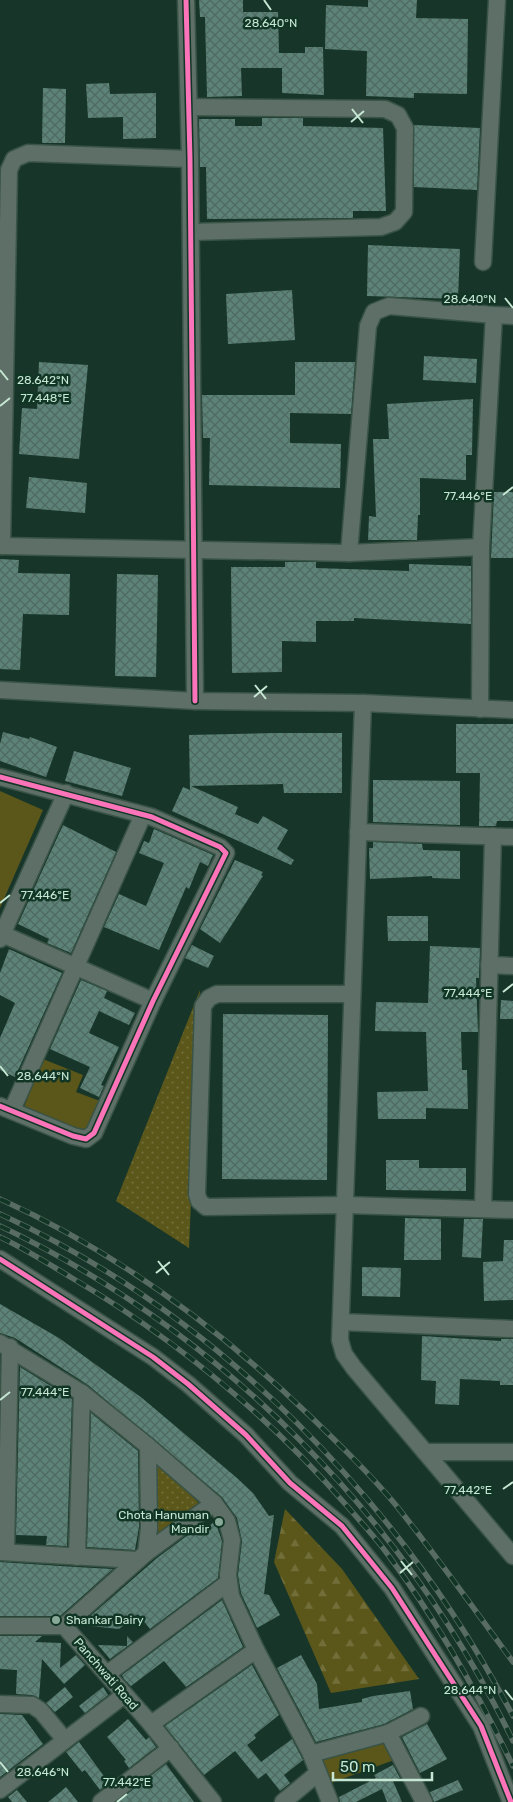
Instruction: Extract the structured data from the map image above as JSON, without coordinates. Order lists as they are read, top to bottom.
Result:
{
  "streets": {
    "street": ["Panchwati Road"]
  },
  "places": ["Chota Hanuman Mandir", "Shankar Dairy"],
  "scale_bar": "50 m",
  "coordinates": [
    "28.640°N",
    "28.642°N",
    "77.448°E",
    "77.446°E",
    "77.444°E",
    "28.644°N",
    "77.442°E",
    "28.646°N"
  ]
}
